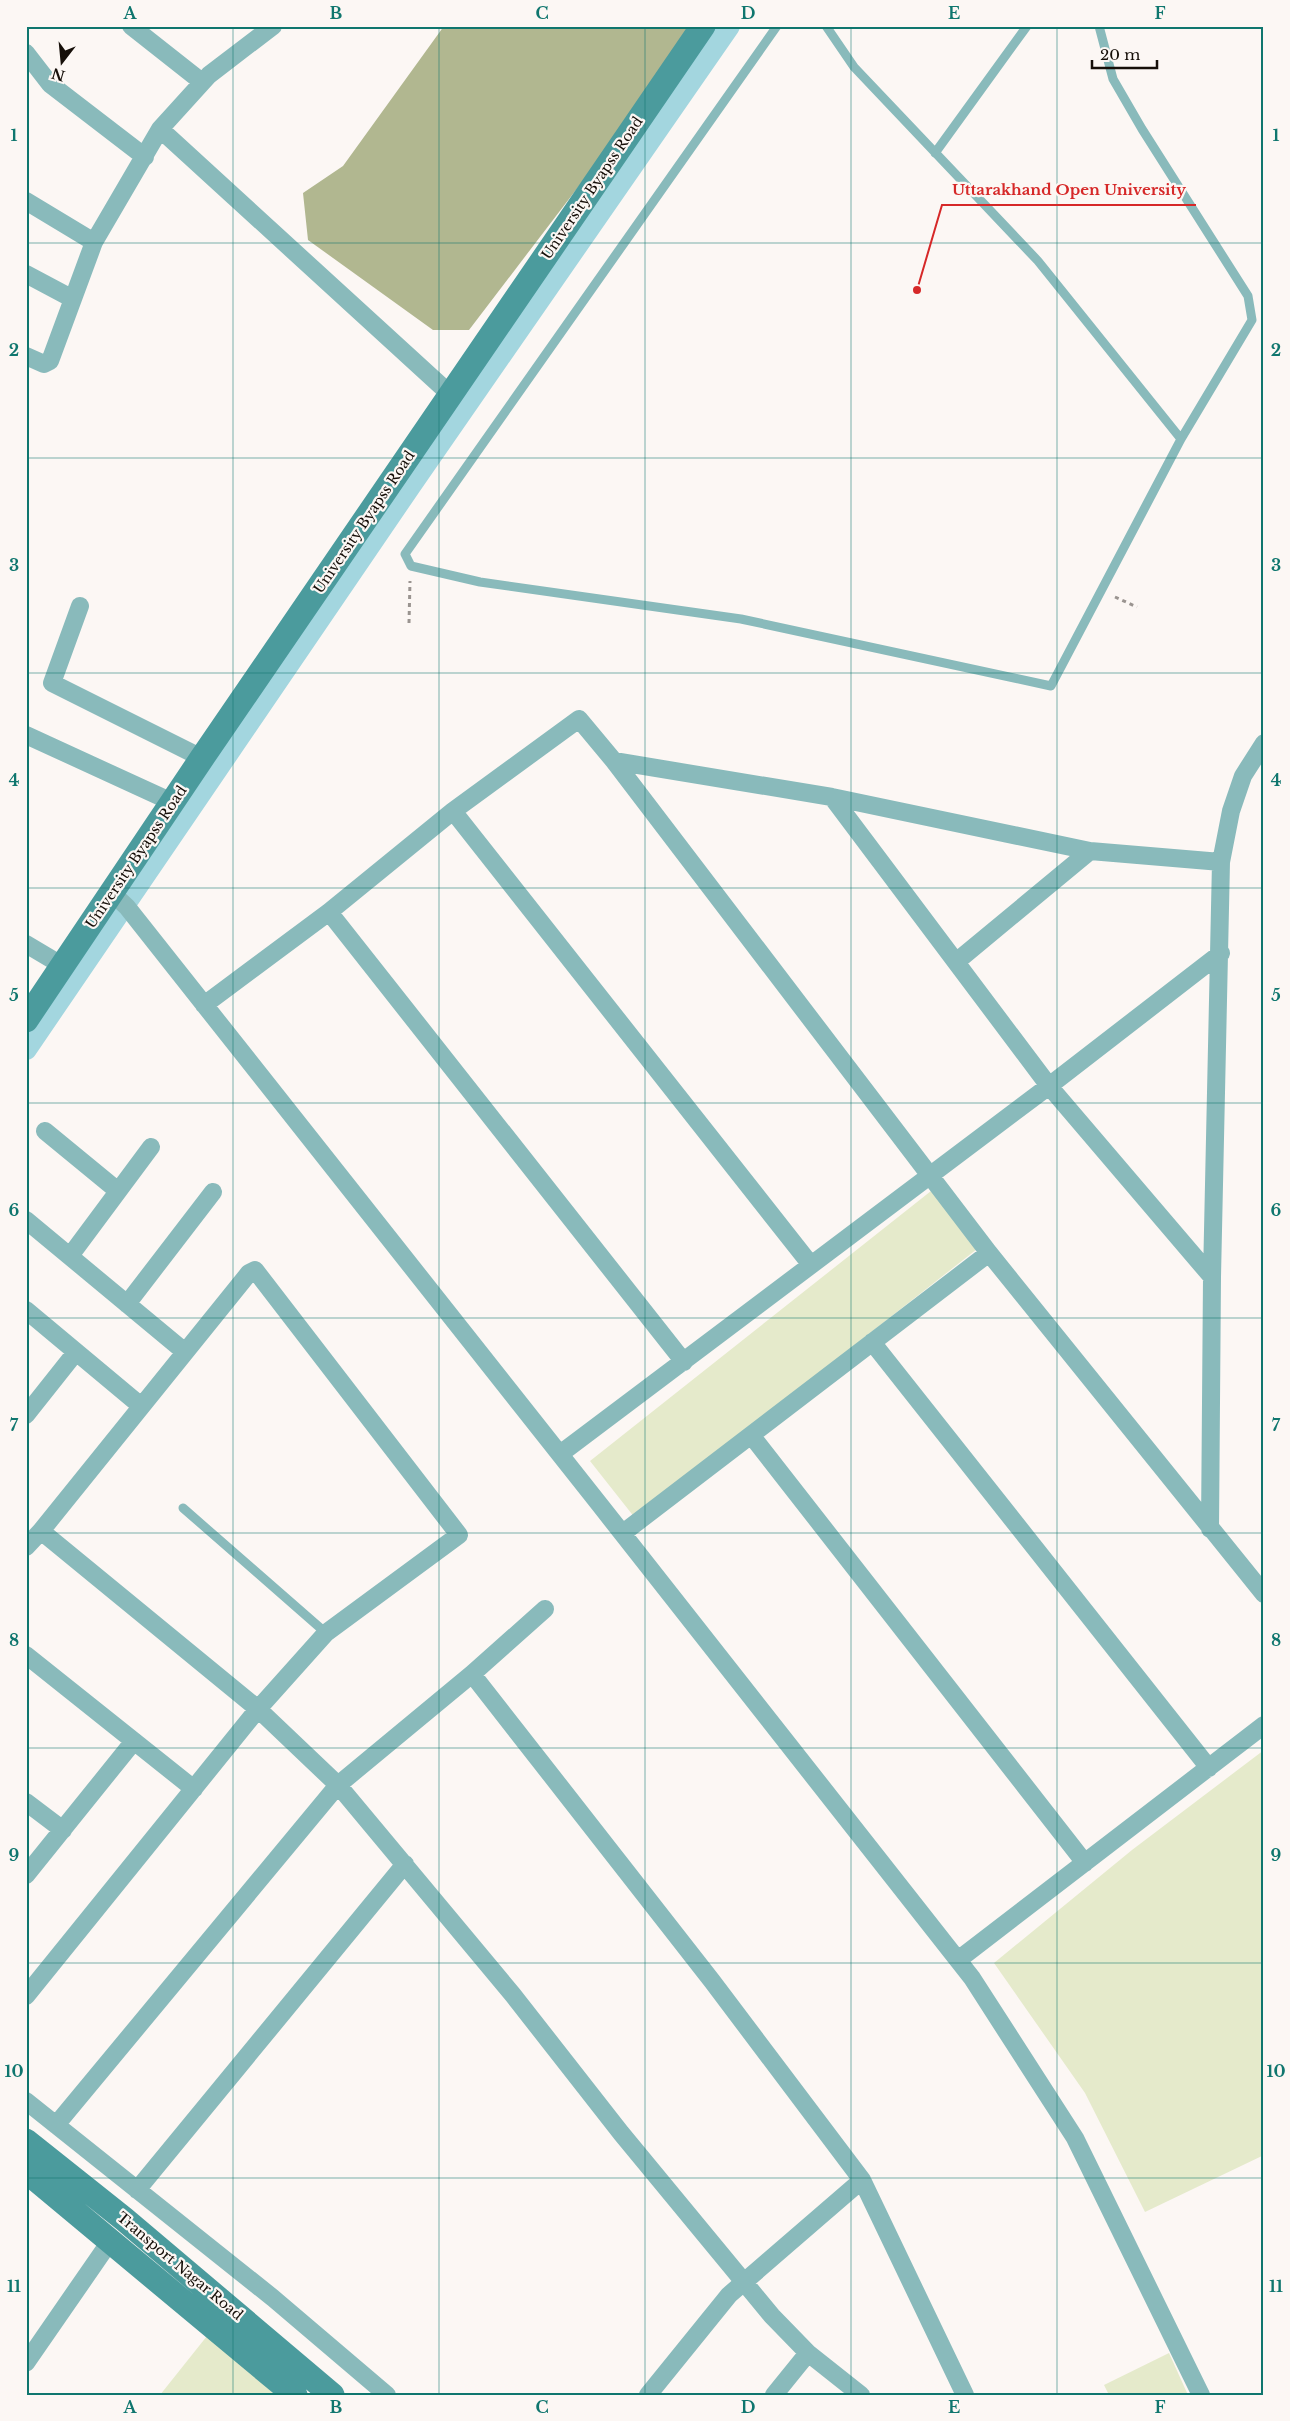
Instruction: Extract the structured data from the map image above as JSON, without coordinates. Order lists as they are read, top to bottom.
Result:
{
  "streets": {
    "main road": ["University Byapss Road", "Transport Nagar Road"]
  },
  "places": ["Uttarakhand Open University"],
  "scale_bar": "20 m",
  "north": "bottom",
  "grid": {
    "columns": [
      "A",
      "B",
      "C",
      "D",
      "E",
      "F"
    ],
    "rows": [
      "1",
      "2",
      "3",
      "4",
      "5",
      "6",
      "7",
      "8",
      "9",
      "10",
      "11"
    ]
  }
}
